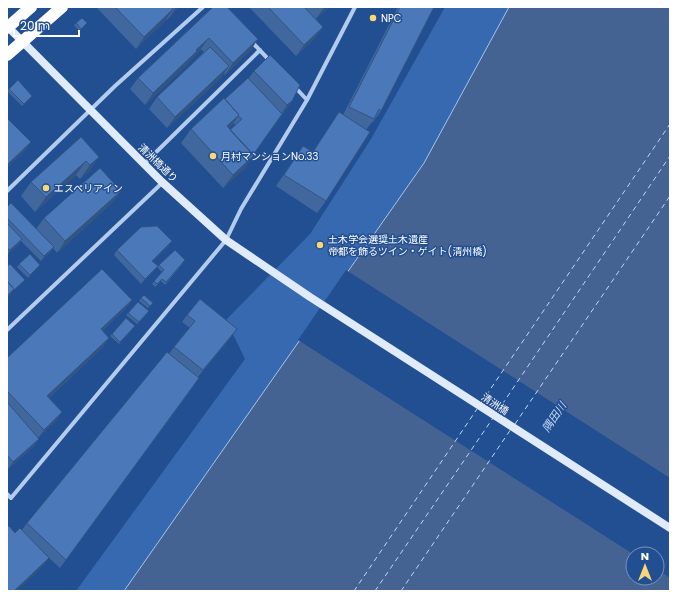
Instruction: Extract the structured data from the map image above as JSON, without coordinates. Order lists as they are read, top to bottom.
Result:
{
  "streets": {
    "main road": ["清洲橋通り", "清洲橋"]
  },
  "crossings": [
    ["清洲橋通り", "清洲橋"]
  ],
  "water": ["隅田川"],
  "places": [
    "NPC",
    "月村マンションNo.33",
    "エスペリアイン",
    "土木学会選奨土木遺産 帝都を飾るツイン・ゲイト(清州橋)"
  ],
  "scale_bar": "20 m",
  "north": "top"
}
